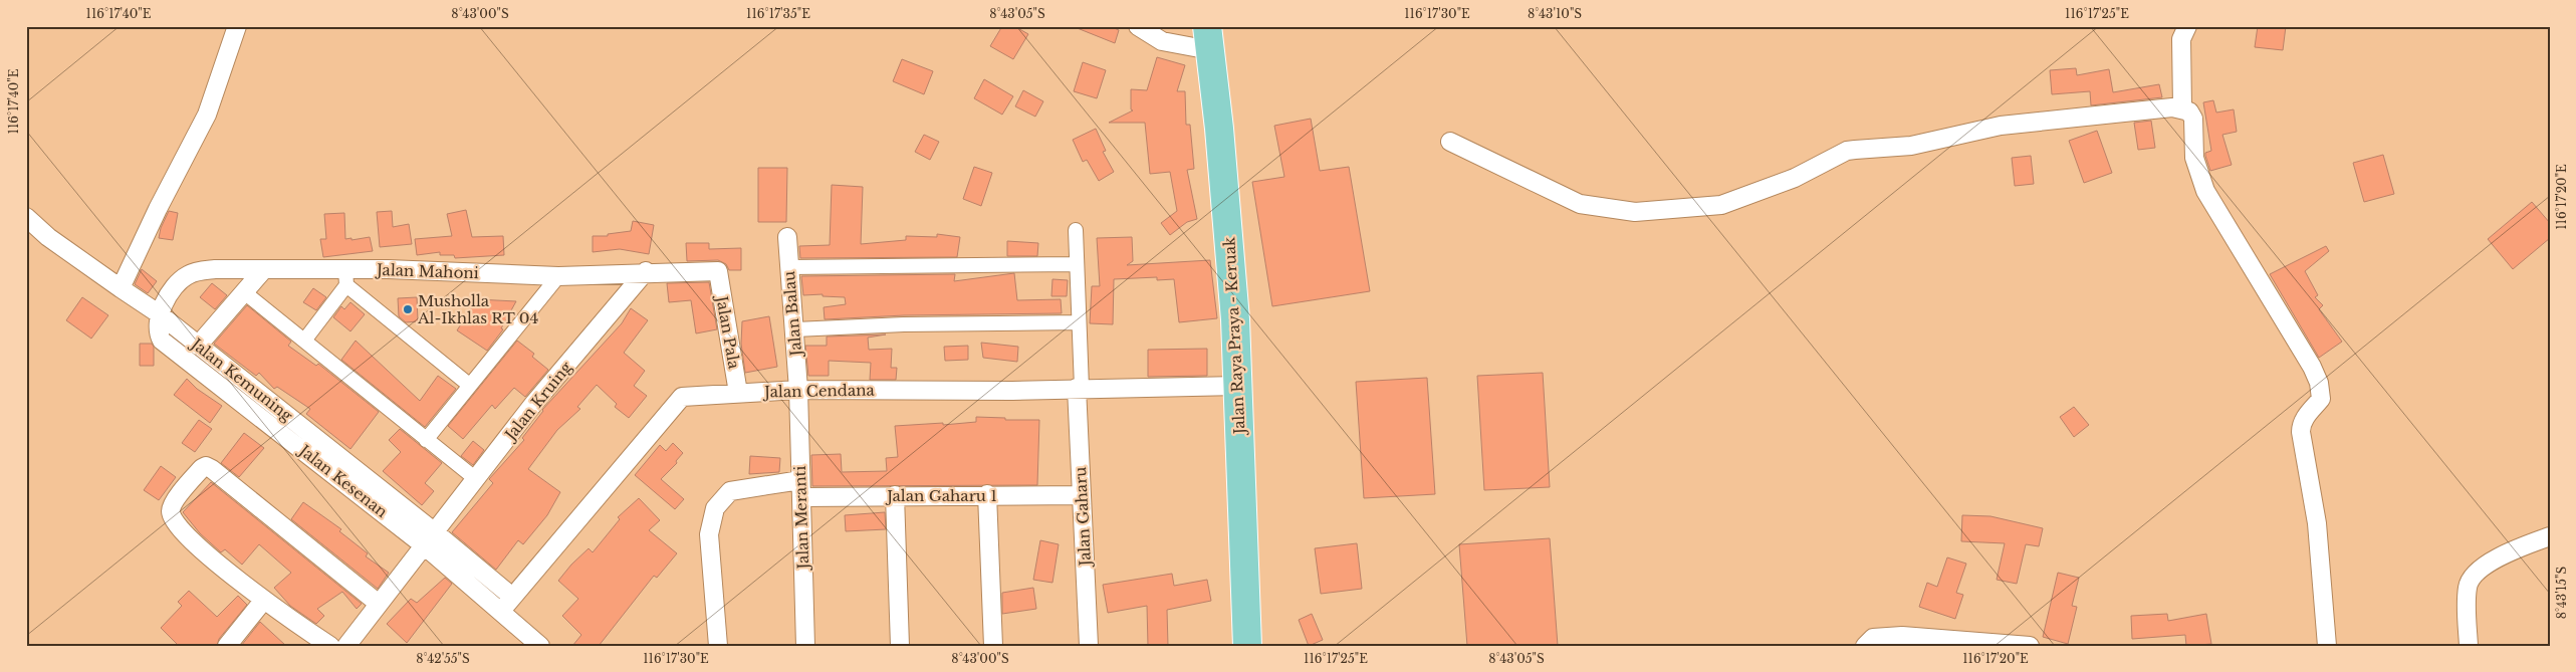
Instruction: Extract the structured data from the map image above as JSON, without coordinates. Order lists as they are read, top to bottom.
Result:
{
  "streets": {
    "main road": ["Jalan Raya Praya - Keruak"],
    "street": [
      "Jalan Mahoni",
      "Jalan Balau",
      "Jalan Pala",
      "Jalan Kemuning",
      "Jalan Cendana",
      "Jalan Kruing",
      "Jalan Kesenan",
      "Jalan Gaharu 1",
      "Jalan Gaharu",
      "Jalan Meranti"
    ]
  },
  "crossings": [
    ["Jalan Mahoni", "Jalan Pala"],
    ["Jalan Mahoni", "Jalan Kemuning"],
    ["Jalan Mahoni", "Jalan Kruing"],
    ["Jalan Mahoni", "Jalan Kesenan"],
    ["Jalan Balau", "Jalan Cendana"],
    ["Jalan Balau", "Jalan Meranti"],
    ["Jalan Pala", "Jalan Cendana"],
    ["Jalan Raya Praya - Keruak", "Jalan Cendana"],
    ["Jalan Kemuning", "Jalan Cendana"],
    ["Jalan Kemuning", "Jalan Kruing"],
    ["Jalan Kemuning", "Jalan Kesenan"],
    ["Jalan Cendana", "Jalan Kesenan"],
    ["Jalan Cendana", "Jalan Gaharu"],
    ["Jalan Cendana", "Jalan Meranti"],
    ["Jalan Kruing", "Jalan Kesenan"],
    ["Jalan Gaharu 1", "Jalan Gaharu"],
    ["Jalan Gaharu 1", "Jalan Meranti"]
  ],
  "places": ["Musholla Al-Ikhlas RT 04"],
  "coordinates": [
    "116°17'40\"E",
    "8°43'00\"S",
    "116°17'35\"E",
    "8°43'05\"S",
    "116°17'30\"E",
    "8°43'10\"S",
    "116°17'25\"E",
    "116°17'20\"E",
    "8°43'15\"S",
    "8°42'55\"S"
  ]
}
